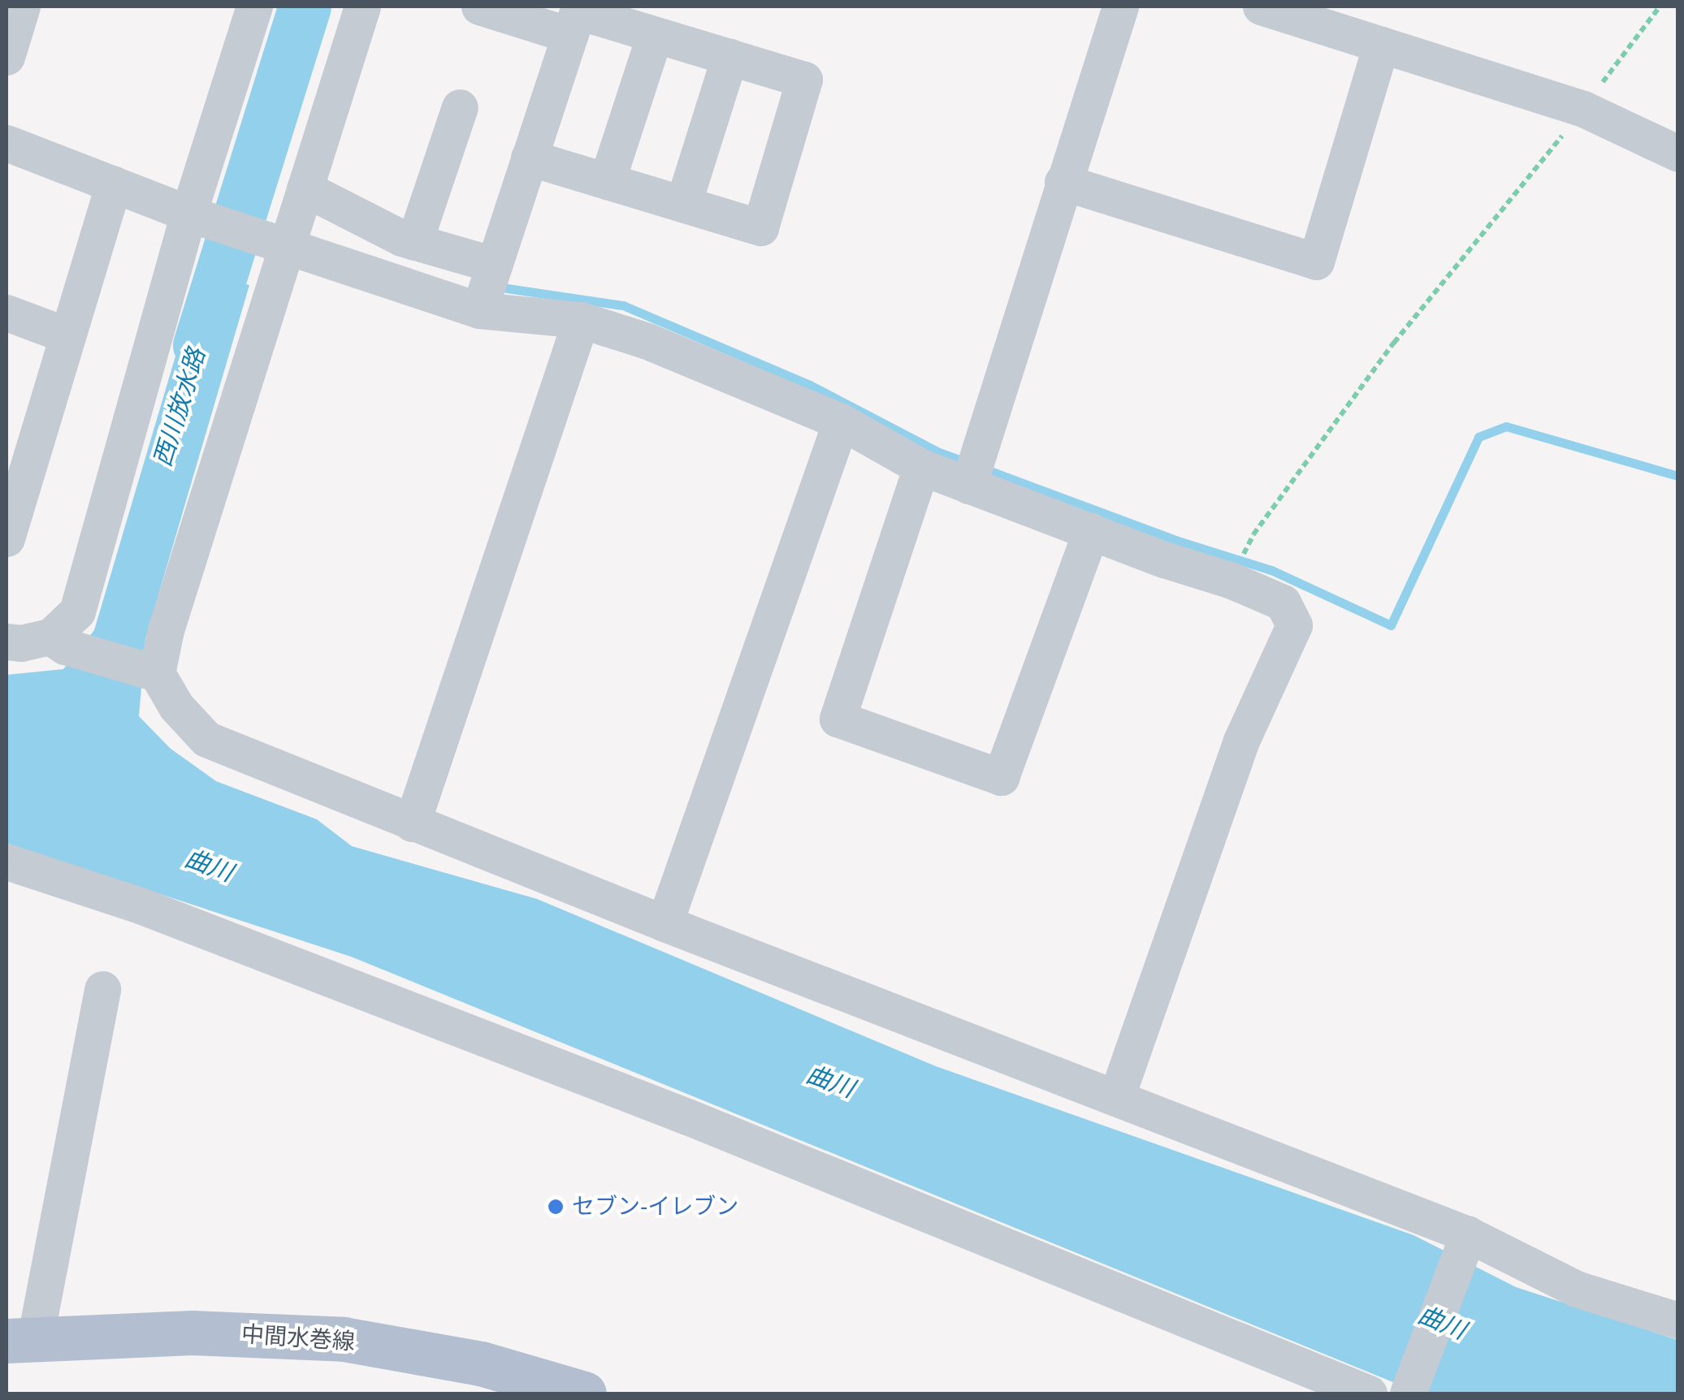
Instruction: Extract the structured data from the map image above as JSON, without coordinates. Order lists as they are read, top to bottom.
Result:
{
  "streets": {
    "main road": ["中間水巻線"]
  },
  "water": ["西川放水路", "曲川"],
  "places": ["セブン-イレブン"]
}
